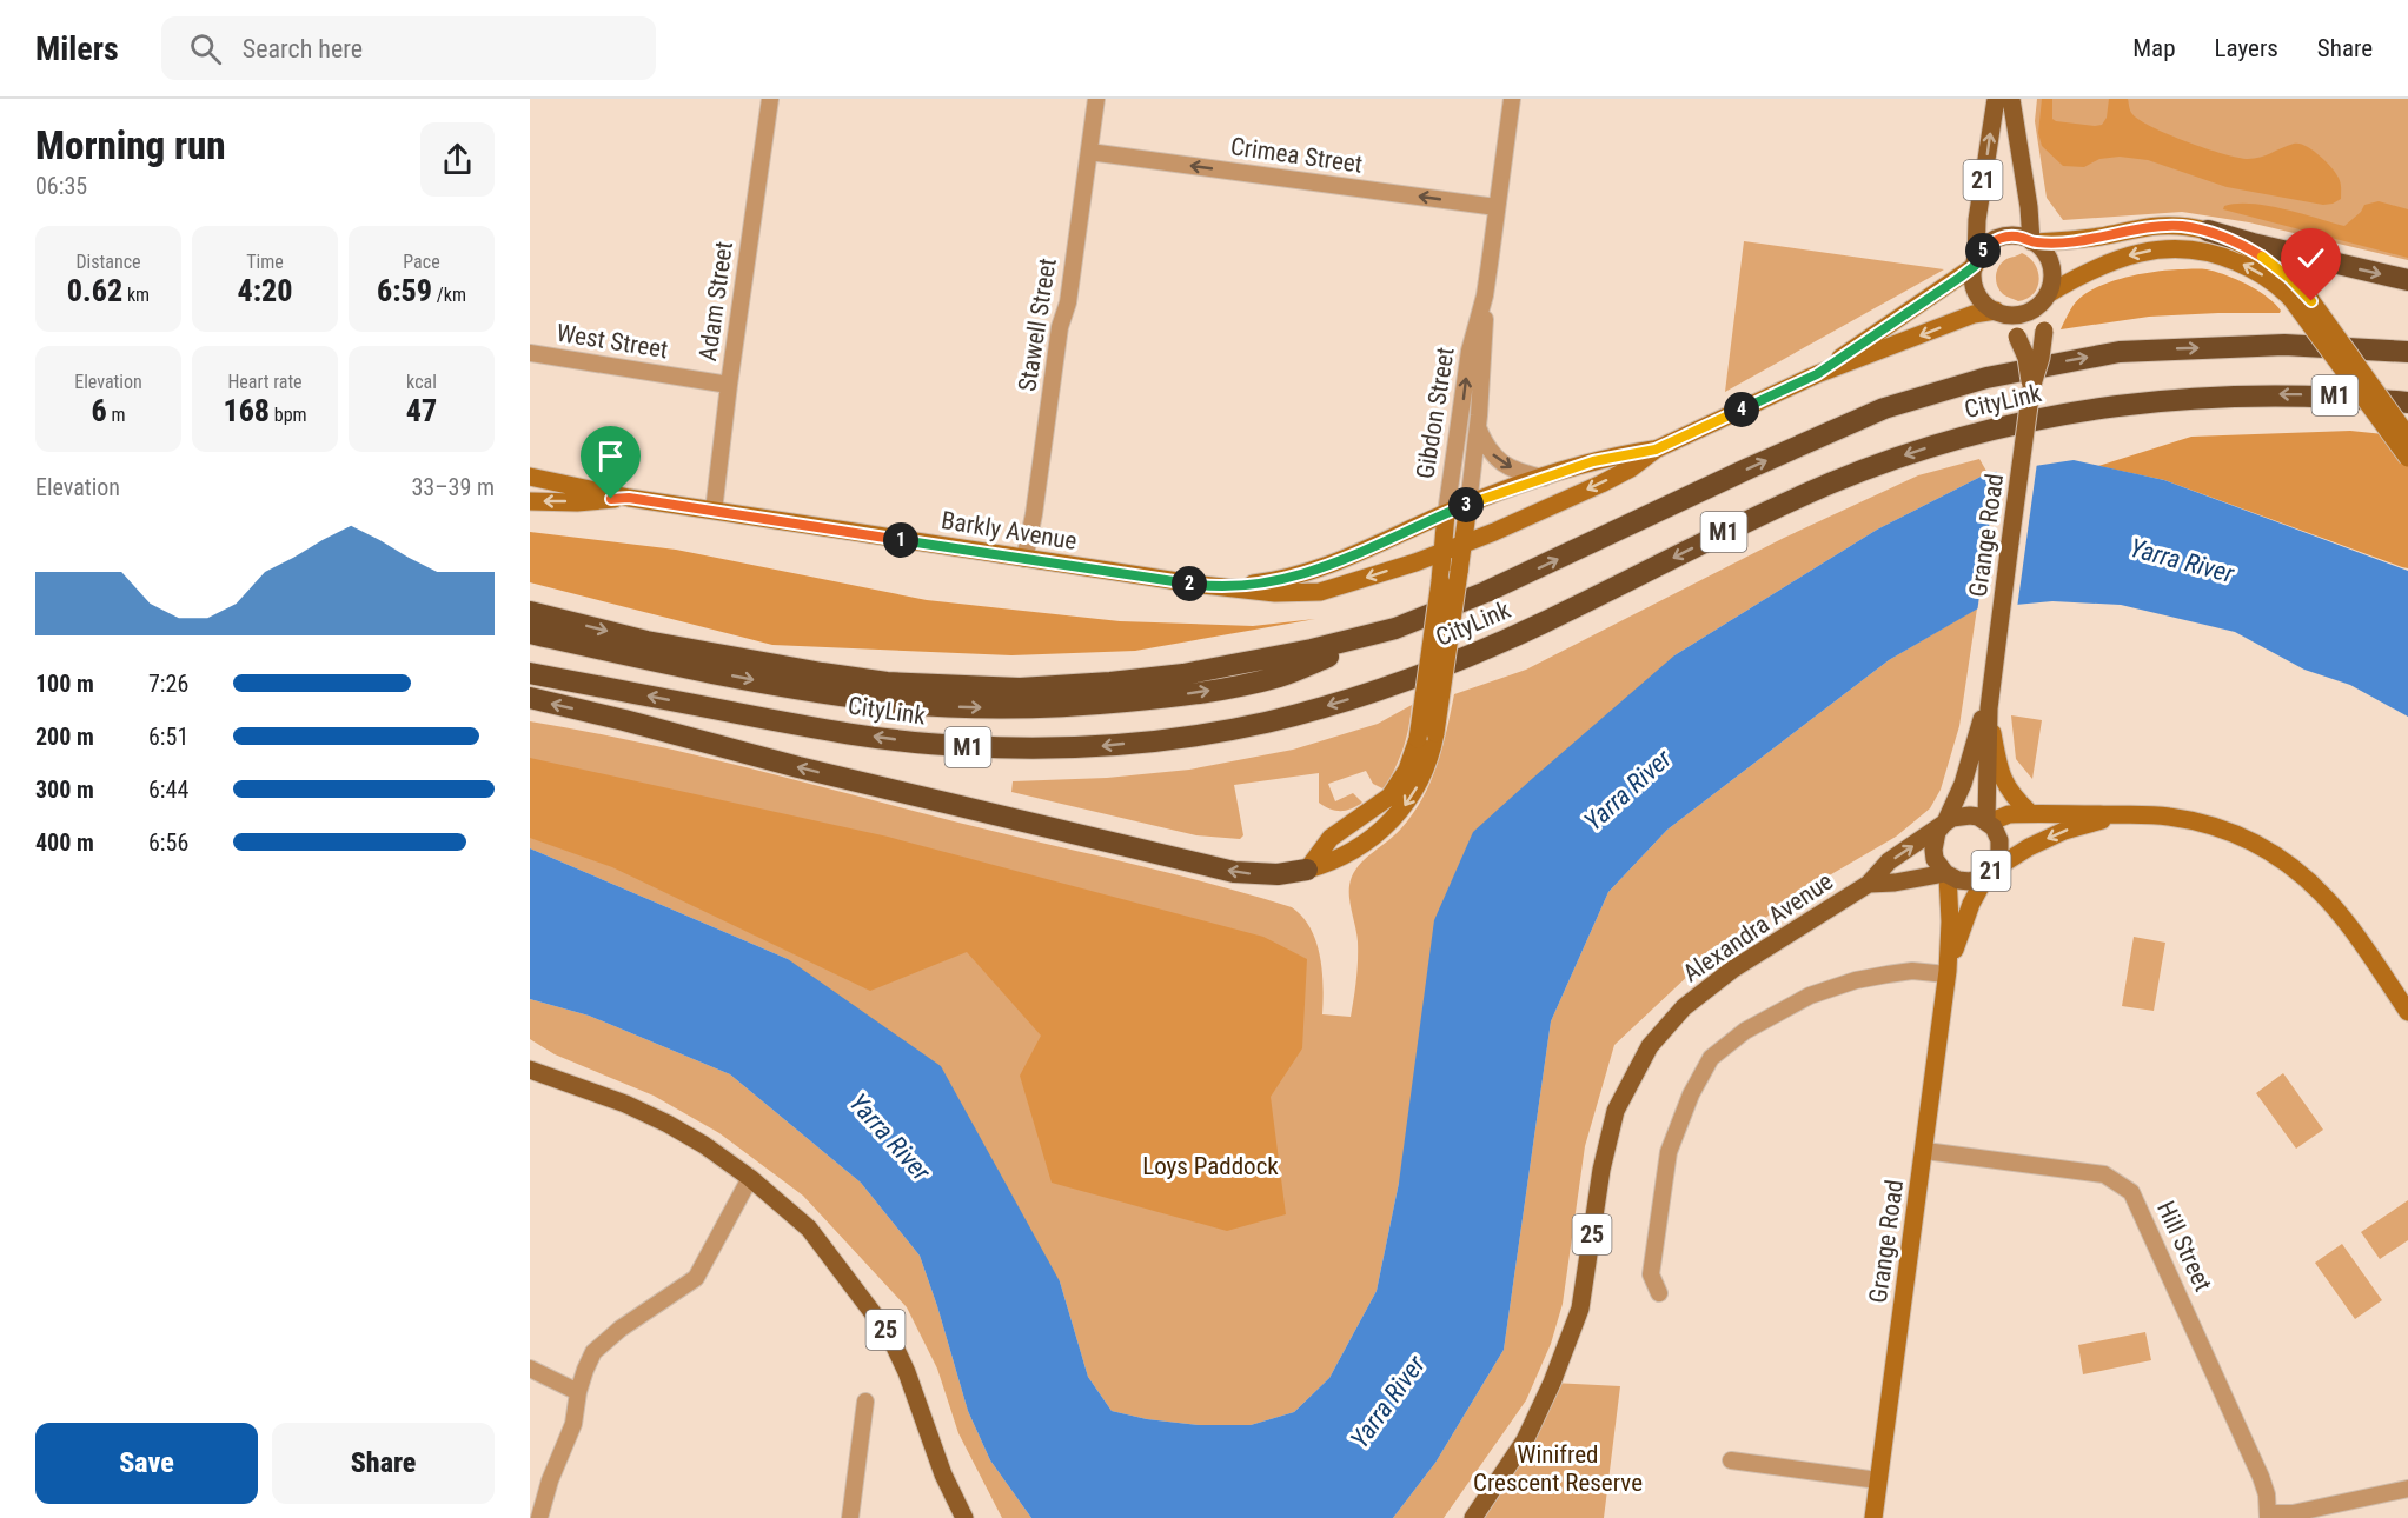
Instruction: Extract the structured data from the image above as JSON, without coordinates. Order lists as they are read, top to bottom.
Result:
{
  "streets": {
    "highway": ["M1", "CityLink"],
    "main road": [
      "21",
      "Gibdon Street",
      "Barkly Avenue",
      "Grange Road",
      "Alexandra Avenue",
      "25"
    ],
    "street": [
      "Crimea Street",
      "Adam Street",
      "Stawell Street",
      "West Street",
      "Hill Street"
    ]
  },
  "crossings": [
    ["Crimea Street", "Stawell Street"],
    ["Crimea Street", "Gibdon Street"],
    ["21", "Grange Road"],
    ["21", "Alexandra Avenue"],
    ["Adam Street", "West Street"],
    ["Adam Street", "Barkly Avenue"],
    ["Stawell Street", "Barkly Avenue"],
    ["M1", "CityLink"],
    ["Gibdon Street", "Barkly Avenue"],
    ["Grange Road", "Alexandra Avenue"],
    ["Grange Road", "Hill Street"]
  ],
  "one_way": ["Crimea Street"],
  "water": ["Yarra River"],
  "parks": ["Loys Paddock", "Winifred Crescent Reserve"],
  "page": {
    "header": "Milers",
    "search": "Search here",
    "nav": ["Map", "Layers", "Share"],
    "heading": ["Morning run", "06:35"],
    "stats": [
      ["Distance", "0.62 km"],
      ["Time", "4:20"],
      ["Pace", "6:59 /km"],
      ["Elevation", "6 m"],
      ["Heart rate", "168 bpm"],
      ["kcal", "47"]
    ],
    "pins": [
      "5",
      "4",
      "3",
      "1",
      "2"
    ],
    "chart": ["Elevation", "33–39 m"],
    "list": [
      {
        "name": "100 m",
        "note": "7:26"
      },
      {
        "name": "200 m",
        "note": "6:51"
      },
      {
        "name": "300 m",
        "note": "6:44"
      },
      {
        "name": "400 m",
        "note": "6:56"
      }
    ],
    "buttons": ["Save", "Share"]
  }
}
